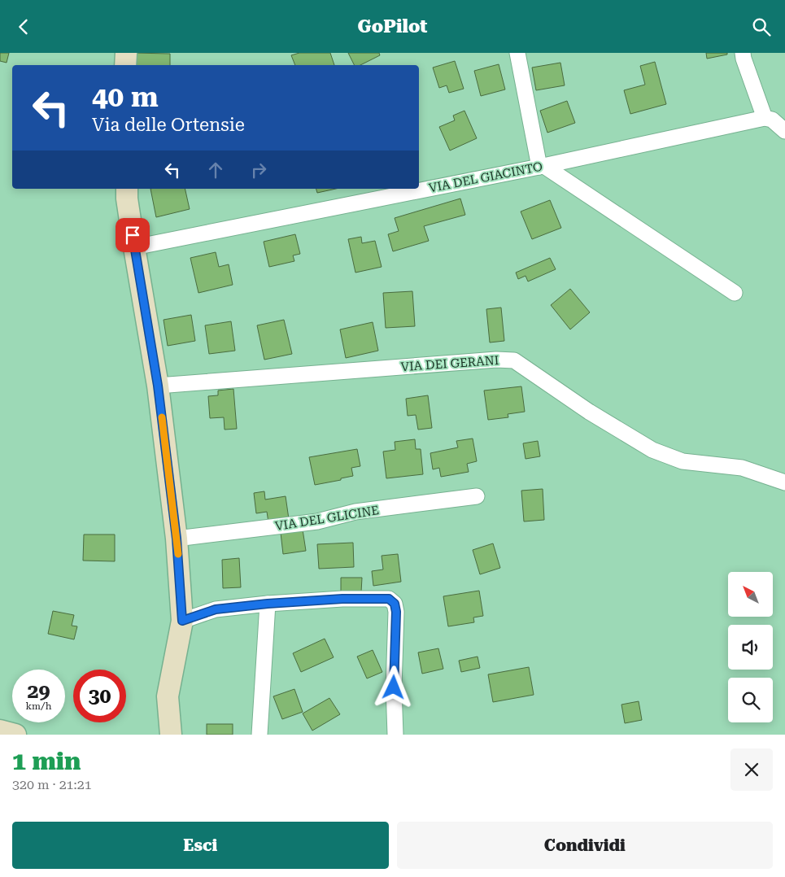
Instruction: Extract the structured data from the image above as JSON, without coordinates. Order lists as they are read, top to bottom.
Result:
{
  "streets": {
    "street": ["VIA DEL GIACINTO", "VIA DEI GERANI", "VIA DEL GLICINE"]
  },
  "north": "top left",
  "page": {
    "header": "GoPilot",
    "turn": ["40 m", "Via delle Ortensie"],
    "speed": "29 km/h",
    "limit": "30",
    "heading": ["1 min", "320 m · 21:21"],
    "buttons": ["Esci", "Condividi"]
  }
}
